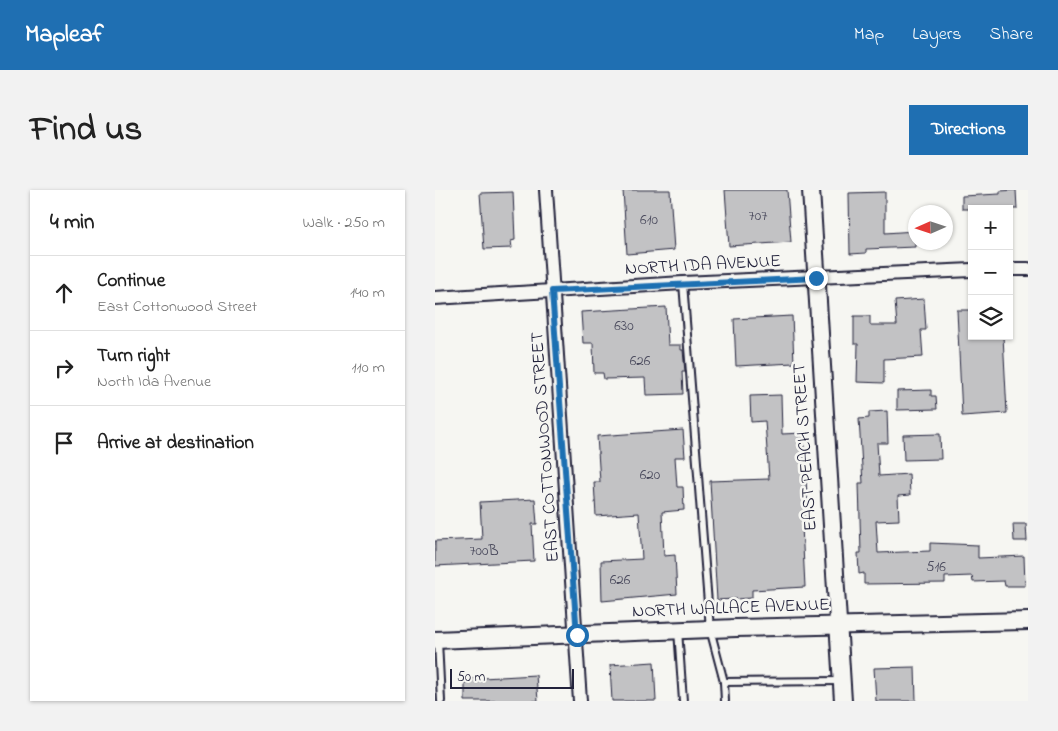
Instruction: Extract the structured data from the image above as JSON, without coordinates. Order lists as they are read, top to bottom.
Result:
{
  "streets": {
    "street": [
      "NORTH IDA AVENUE",
      "EAST COTTONWOOD STREET",
      "EAST PEACH STREET",
      "NORTH WALLACE AVENUE"
    ]
  },
  "crossings": [
    ["NORTH IDA AVENUE", "EAST COTTONWOOD STREET"],
    ["NORTH IDA AVENUE", "EAST PEACH STREET"],
    ["EAST COTTONWOOD STREET", "NORTH WALLACE AVENUE"],
    ["EAST PEACH STREET", "NORTH WALLACE AVENUE"]
  ],
  "house_numbers": [
    "707",
    "610",
    "630",
    "626",
    "620",
    "700B",
    "516",
    "626"
  ],
  "scale_bar": "50 m",
  "north": "left",
  "page": {
    "header": "Mapleaf",
    "nav": ["Map", "Layers", "Share"],
    "title": "Find us",
    "buttons": "Directions",
    "heading": ["4 min", "Walk · 250 m"],
    "map_buttons": ["+", "−"],
    "list": [
      ["Continue", "East Cottonwood Street", "140 m"],
      ["Turn right", "North Ida Avenue", "110 m"],
      "Arrive at destination"
    ],
    "scale": "50 m"
  }
}
